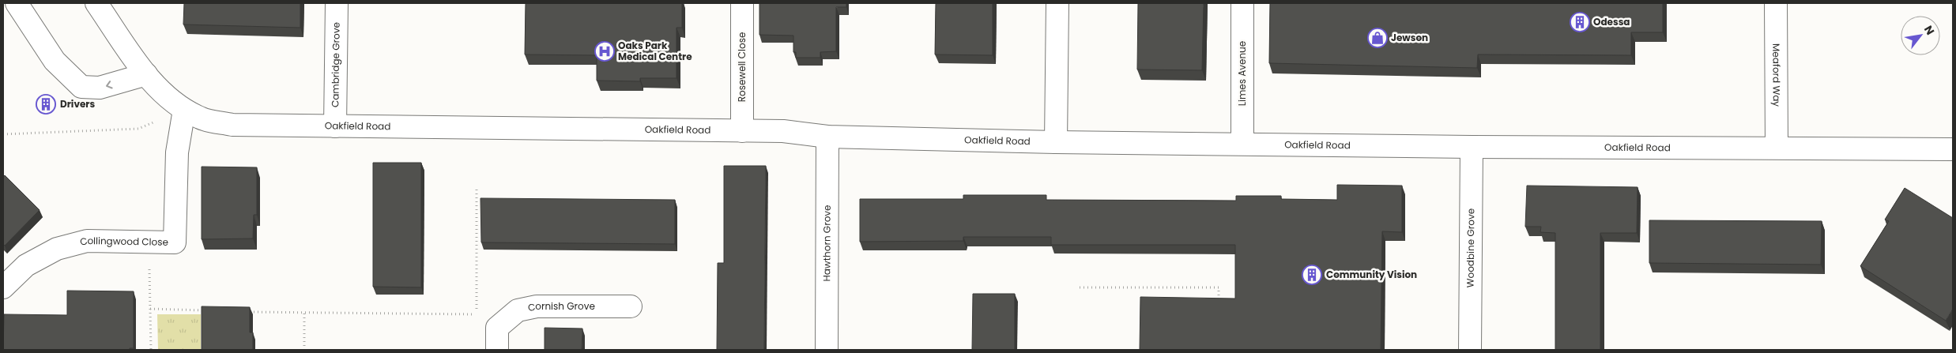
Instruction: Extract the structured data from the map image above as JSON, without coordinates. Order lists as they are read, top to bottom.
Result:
{
  "streets": {
    "street": [
      "Cambridge Grove",
      "Rosewell Close",
      "Limes Avenue",
      "Meaford Way",
      "Oakfield Road",
      "Collingwood Close",
      "Hawthorn Grove",
      "Woodbine Grove",
      "Cornish Grove"
    ]
  },
  "crossings": [
    ["Cambridge Grove", "Oakfield Road"],
    ["Rosewell Close", "Oakfield Road"],
    ["Limes Avenue", "Oakfield Road"],
    ["Meaford Way", "Oakfield Road"],
    ["Oakfield Road", "Collingwood Close"],
    ["Oakfield Road", "Hawthorn Grove"],
    ["Oakfield Road", "Woodbine Grove"]
  ],
  "places": {
    "building": ["Odessa", "Drivers", "Community Vision"],
    "shop": ["Jewson"],
    "hospital": ["Oaks Park Medical Centre"]
  },
  "north": "top right"
}
